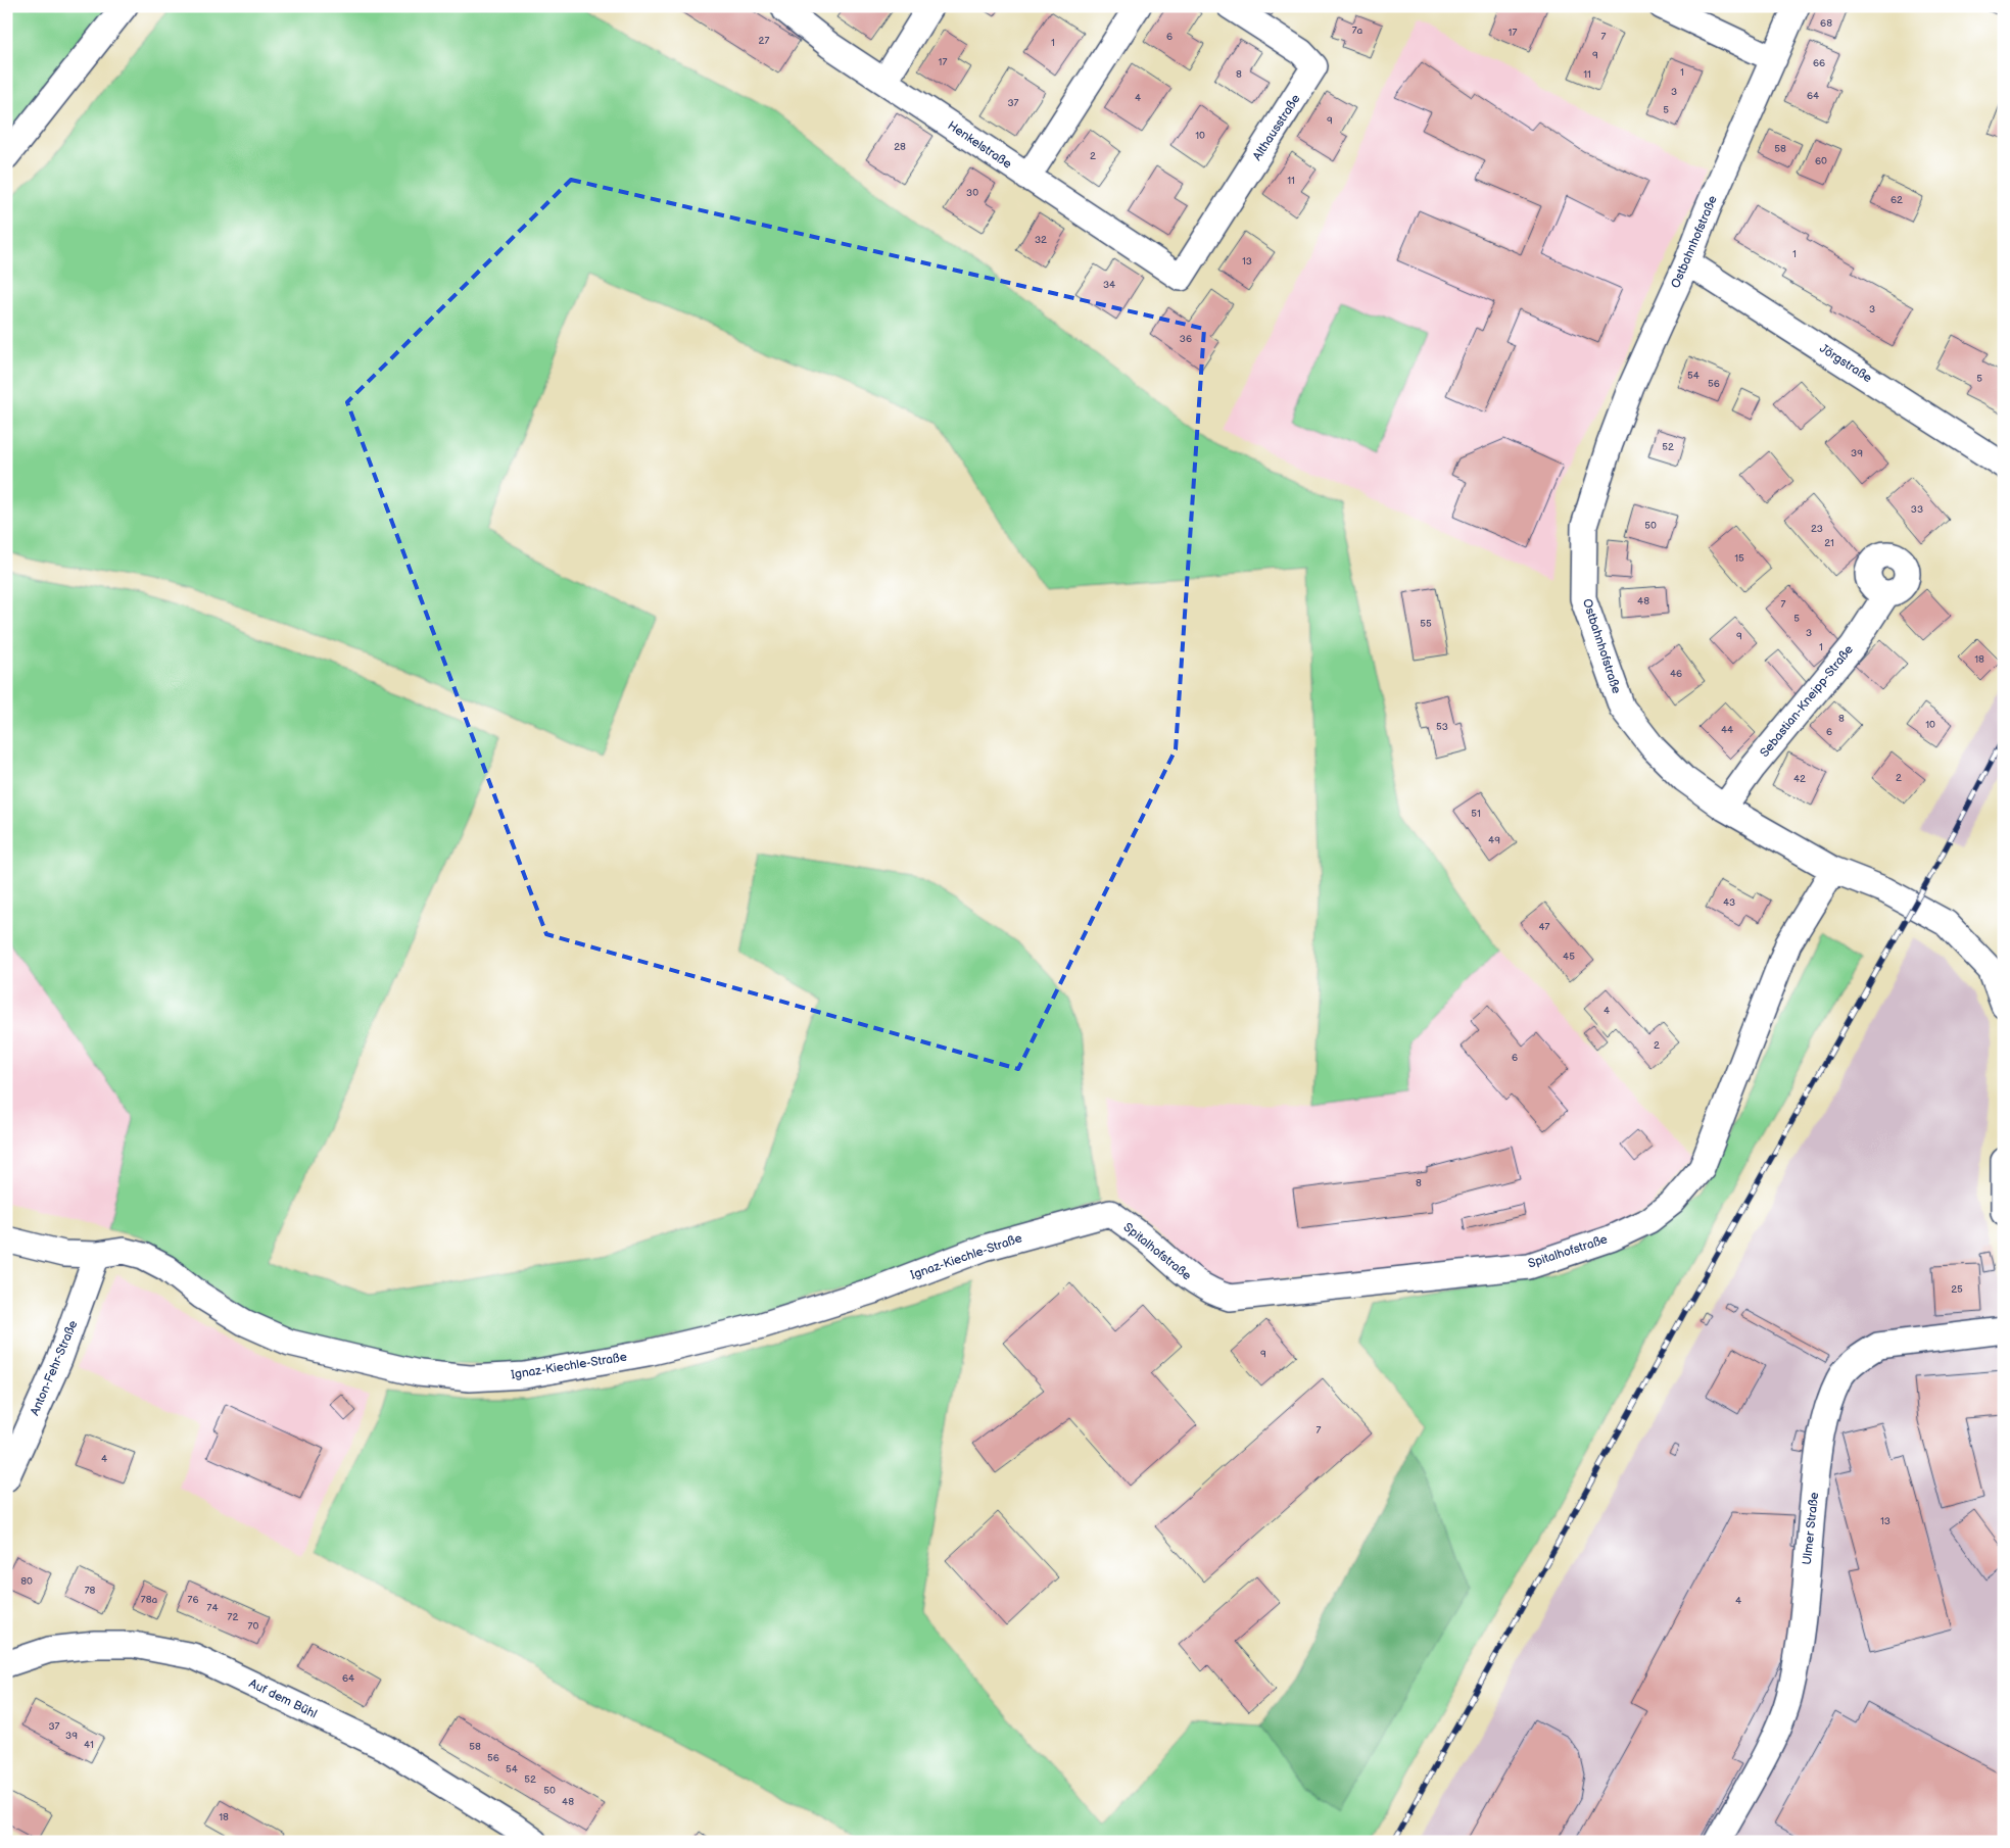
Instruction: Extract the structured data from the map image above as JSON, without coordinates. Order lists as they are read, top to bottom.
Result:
{
  "streets": {
    "street": [
      "Althausstraße",
      "Henkelstraße",
      "Ostbahnhofstraße",
      "Jörgstraße",
      "Sebastian-Kneipp-Straße",
      "Spitalhofstraße",
      "Ignaz-Kiechle-Straße",
      "Anton-Fehr-Straße",
      "Ulmer Straße",
      "Auf dem Bühl"
    ]
  },
  "crossings": [
    ["Althausstraße", "Henkelstraße"],
    ["Ostbahnhofstraße", "Jörgstraße"],
    ["Ostbahnhofstraße", "Sebastian-Kneipp-Straße"],
    ["Ostbahnhofstraße", "Spitalhofstraße"],
    ["Spitalhofstraße", "Ignaz-Kiechle-Straße"],
    ["Ignaz-Kiechle-Straße", "Anton-Fehr-Straße"]
  ],
  "house_numbers": [
    "68",
    "7a",
    "17",
    "6",
    "7",
    "27",
    "1",
    "9",
    "17",
    "66",
    "1",
    "8",
    "11",
    "3",
    "64",
    "4",
    "37",
    "5",
    "9",
    "10",
    "28",
    "58",
    "2",
    "60",
    "11",
    "30",
    "62",
    "32",
    "1",
    "13",
    "34",
    "3",
    "36",
    "54",
    "5",
    "56",
    "52",
    "39",
    "33",
    "50",
    "23",
    "21",
    "15",
    "48",
    "7",
    "5",
    "55",
    "3",
    "9",
    "1",
    "18",
    "46",
    "8",
    "10",
    "53",
    "44",
    "6",
    "2",
    "42",
    "51",
    "49",
    "43",
    "47",
    "45",
    "4",
    "2",
    "6",
    "8",
    "25",
    "9",
    "7",
    "4",
    "13",
    "80",
    "78",
    "78a",
    "76",
    "4",
    "74",
    "72",
    "70",
    "64",
    "37",
    "39",
    "41",
    "58",
    "56",
    "54",
    "52",
    "50",
    "48",
    "18"
  ]
}
